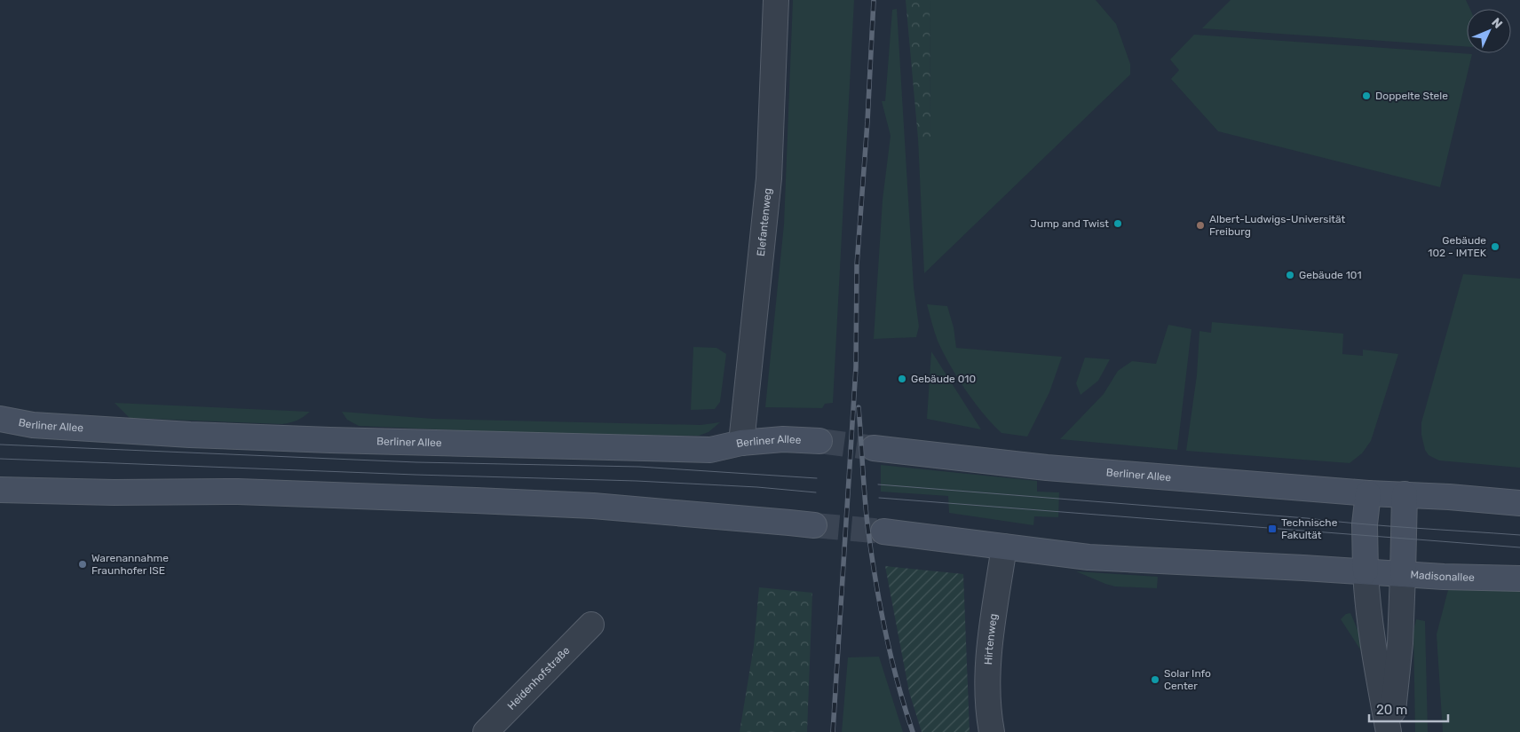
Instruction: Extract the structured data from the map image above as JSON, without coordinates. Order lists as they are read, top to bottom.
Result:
{
  "streets": {
    "main road": ["Berliner Allee", "Madisonallee"],
    "street": ["Elefantenweg", "Hirtenweg", "Heidenhofstraße"]
  },
  "crossings": [
    ["Elefantenweg", "Berliner Allee"]
  ],
  "places": {
    "other": [
      "Doppelte Stele",
      "Jump and Twist",
      "Albert-Ludwigs-Universität Freiburg",
      "Gebäude 102 - IMTEK",
      "Gebäude 101",
      "Gebäude 010",
      "Warenannahme Fraunhofer ISE",
      "Solar Info Center"
    ],
    "transit": ["Technische Fakultät"]
  },
  "scale_bar": "20 m",
  "north": "top right"
}
